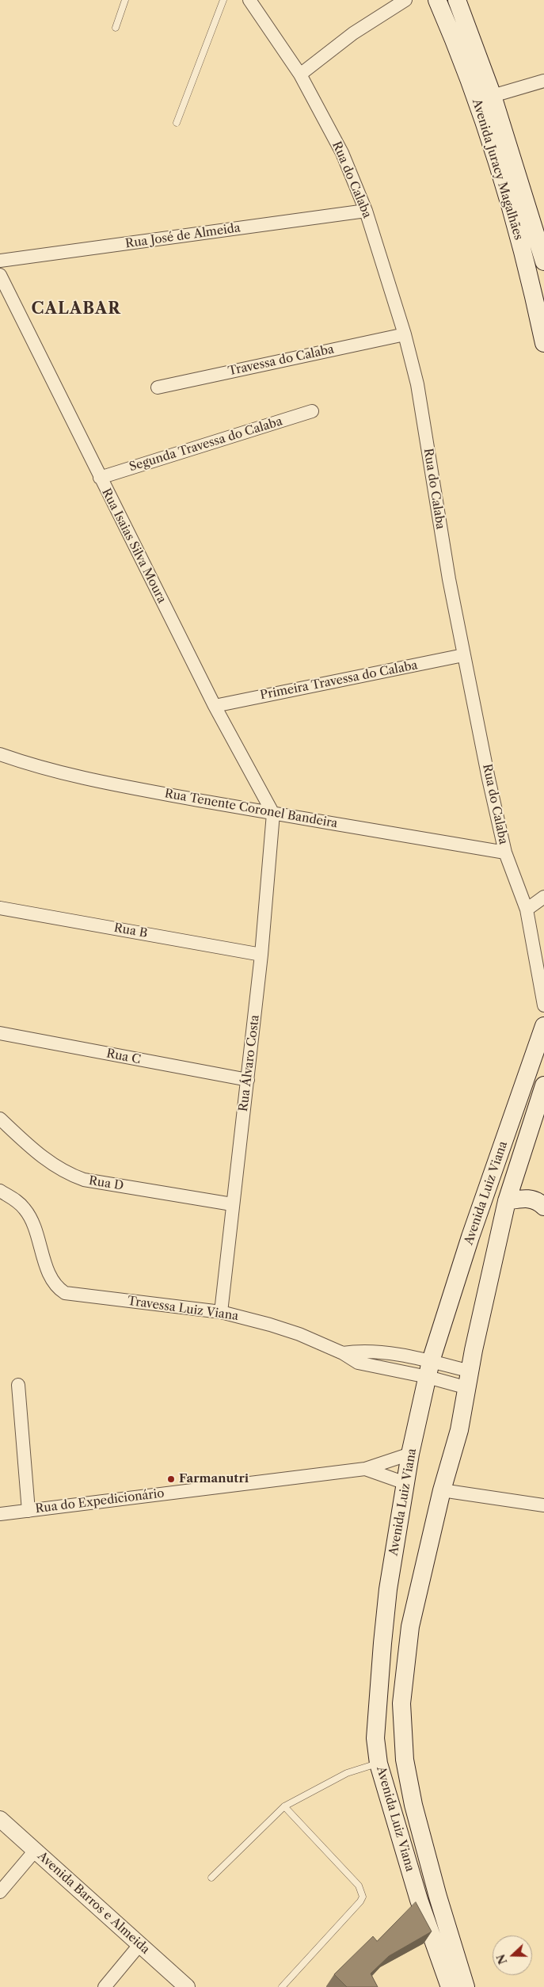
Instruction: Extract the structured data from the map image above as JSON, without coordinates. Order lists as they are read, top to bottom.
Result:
{
  "streets": {
    "main road": ["Avenida Juracy Magalhães", "Avenida Luiz Viana"],
    "street": [
      "Rua do Calaba",
      "Rua José de Almeida",
      "Travessa do Calaba",
      "Segunda Travessa do Calaba",
      "Rua Isaias Silva Moura",
      "Primeira Travessa do Calaba",
      "Rua Tenente Coronel Bandeira",
      "Rua B",
      "Rua C",
      "Rua Álvaro Costa",
      "Rua D",
      "Travessa Luiz Viana",
      "Rua do Expedicionário",
      "Avenida Barros e Almeida"
    ]
  },
  "crossings": [
    ["Rua do Calaba", "Rua José de Almeida"],
    ["Rua do Calaba", "Travessa do Calaba"],
    ["Rua do Calaba", "Primeira Travessa do Calaba"],
    ["Rua do Calaba", "Rua Tenente Coronel Bandeira"],
    ["Segunda Travessa do Calaba", "Rua Isaias Silva Moura"],
    ["Rua Isaias Silva Moura", "Primeira Travessa do Calaba"],
    ["Rua Isaias Silva Moura", "Rua Tenente Coronel Bandeira"],
    ["Rua Isaias Silva Moura", "Rua Álvaro Costa"],
    ["Rua Tenente Coronel Bandeira", "Rua Álvaro Costa"],
    ["Rua B", "Rua Álvaro Costa"],
    ["Rua C", "Rua Álvaro Costa"],
    ["Rua Álvaro Costa", "Rua D"],
    ["Rua Álvaro Costa", "Travessa Luiz Viana"],
    ["Avenida Luiz Viana", "Travessa Luiz Viana"],
    ["Avenida Luiz Viana", "Rua do Expedicionário"]
  ],
  "districts": ["CALABAR"],
  "places": ["Farmanutri"],
  "north": "left"
}
